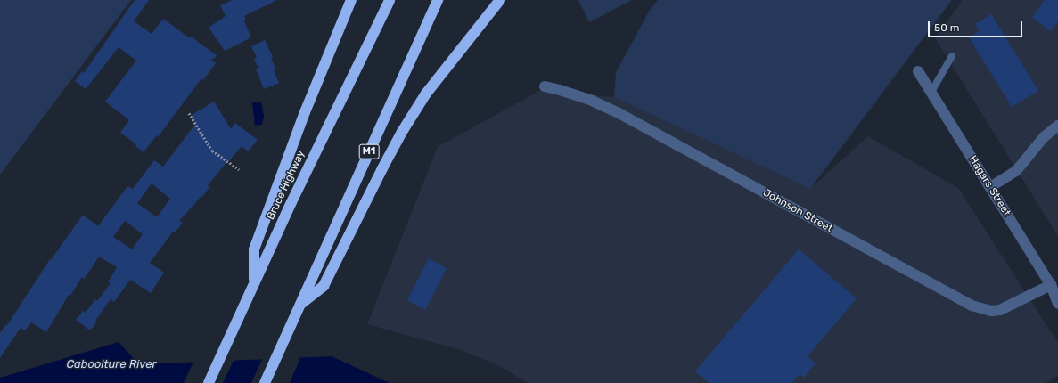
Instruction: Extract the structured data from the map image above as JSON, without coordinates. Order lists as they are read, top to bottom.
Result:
{
  "streets": {
    "highway": ["M1", "Bruce Highway"],
    "street": ["Hagars Street", "Johnson Street"]
  },
  "crossings": [
    ["Hagars Street", "Johnson Street"]
  ],
  "water": ["Caboolture River"],
  "scale_bar": "50 m"
}
